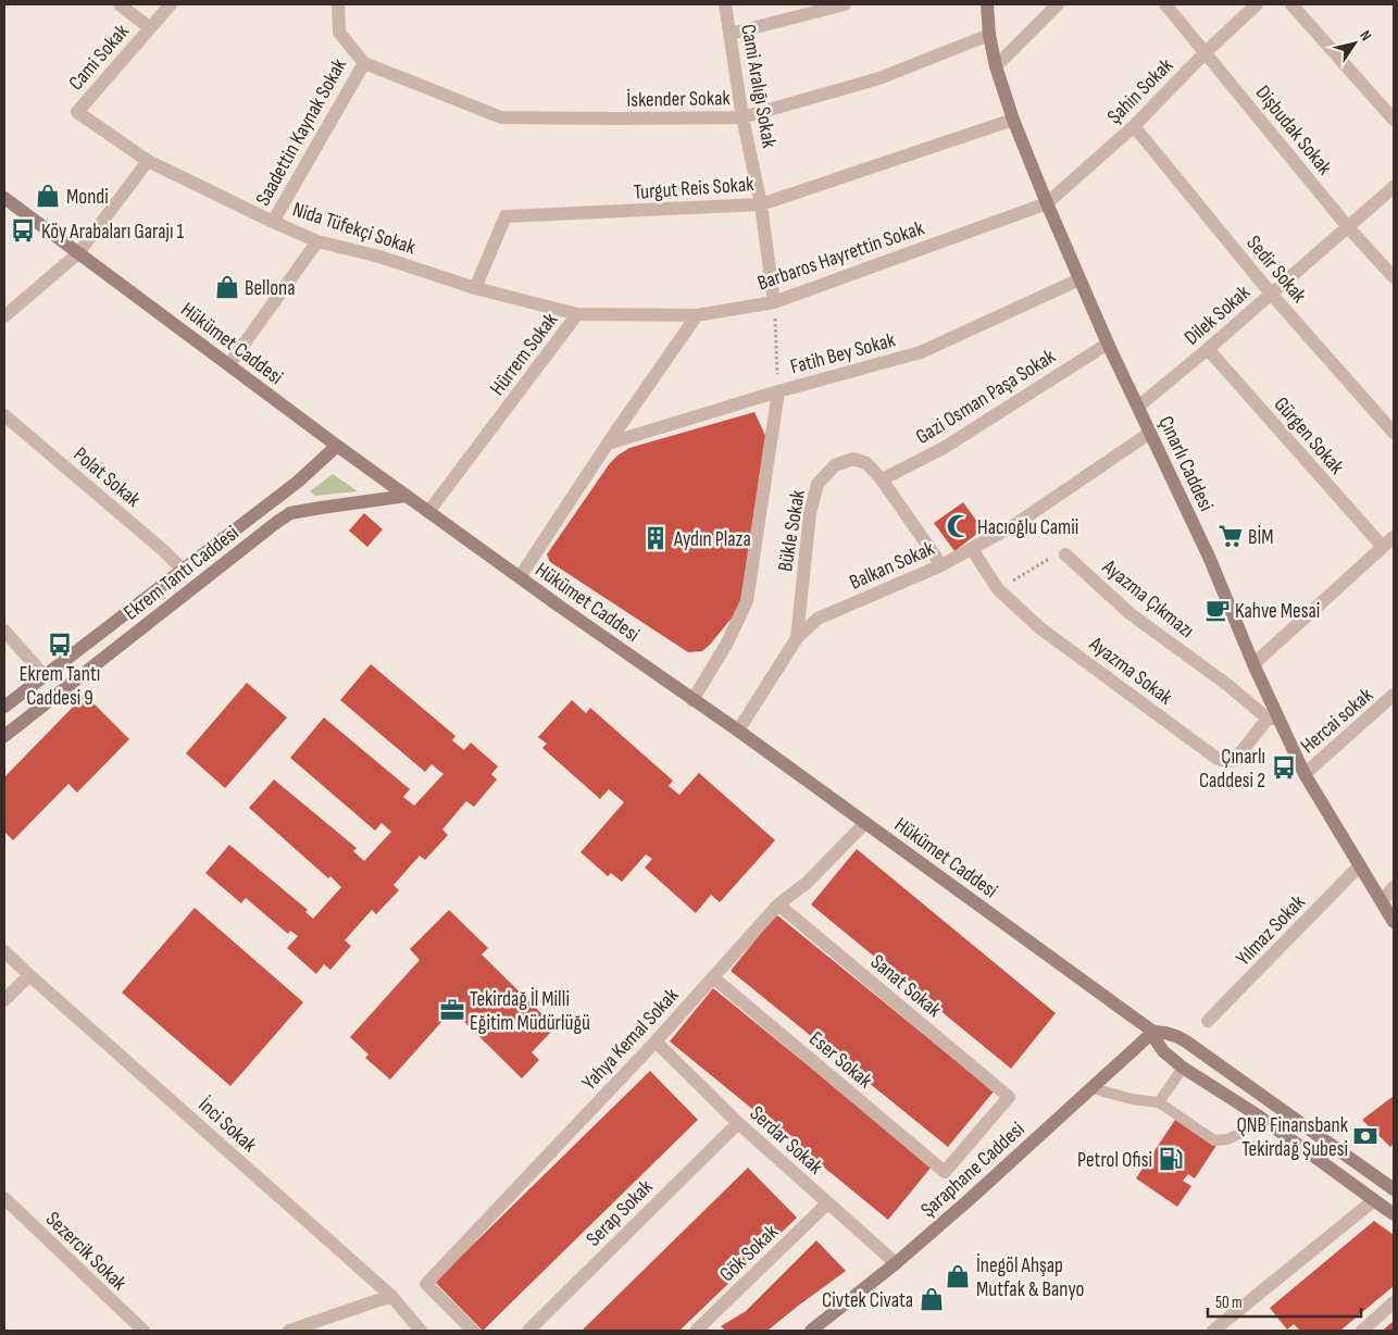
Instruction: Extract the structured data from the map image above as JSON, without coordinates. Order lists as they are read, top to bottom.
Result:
{
  "streets": {
    "street": [
      "Cami Sokak",
      "Cami Aralığı Sokak",
      "Şahin Sokak",
      "İskender Sokak",
      "Dişbudak Sokak",
      "Saadettin Kaynak Sokak",
      "Turgut Reis Sokak",
      "Nida Tüfekçi Sokak",
      "Barbaros Hayrettin Sokak",
      "Sedir Sokak",
      "Dilek Sokak",
      "Hükümet Caddesi",
      "Fatih Bey Sokak",
      "Hürrem Sokak",
      "Gazi Osman Paşa Sokak",
      "Gürgen Sokak",
      "Çınarlı Caddesi",
      "Polat Sokak",
      "Bükle Sokak",
      "Balkan Sokak",
      "Ekrem Tantı Caddesi",
      "Ayazma Çıkmazı",
      "Ayazma Sokak",
      "Hercai sokak",
      "Yılmaz Sokak",
      "Sanat Sokak",
      "Yahya Kemal Sokak",
      "Eser Sokak",
      "İnci Sokak",
      "Serdar Sokak",
      "Şaraphane Caddesi",
      "Serap Sokak",
      "Sezercik Sokak",
      "Gök Sokak"
    ]
  },
  "crossings": [
    ["Cami Sokak", "Nida Tüfekçi Sokak"],
    ["Cami Aralığı Sokak", "İskender Sokak"],
    ["Cami Aralığı Sokak", "Turgut Reis Sokak"],
    ["Cami Aralığı Sokak", "Barbaros Hayrettin Sokak"],
    ["Şahin Sokak", "Dişbudak Sokak"],
    ["Şahin Sokak", "Barbaros Hayrettin Sokak"],
    ["Şahin Sokak", "Sedir Sokak"],
    ["Şahin Sokak", "Çınarlı Caddesi"],
    ["İskender Sokak", "Saadettin Kaynak Sokak"],
    ["İskender Sokak", "Çınarlı Caddesi"],
    ["Dişbudak Sokak", "Dilek Sokak"],
    ["Saadettin Kaynak Sokak", "Nida Tüfekçi Sokak"],
    ["Turgut Reis Sokak", "Nida Tüfekçi Sokak"],
    ["Turgut Reis Sokak", "Çınarlı Caddesi"],
    ["Nida Tüfekçi Sokak", "Hürrem Sokak"],
    ["Barbaros Hayrettin Sokak", "Hürrem Sokak"],
    ["Barbaros Hayrettin Sokak", "Çınarlı Caddesi"],
    ["Sedir Sokak", "Dilek Sokak"],
    ["Dilek Sokak", "Gürgen Sokak"],
    ["Dilek Sokak", "Çınarlı Caddesi"],
    ["Hükümet Caddesi", "Hürrem Sokak"],
    ["Hükümet Caddesi", "Balkan Sokak"],
    ["Hükümet Caddesi", "Ekrem Tantı Caddesi"],
    ["Hükümet Caddesi", "Yahya Kemal Sokak"],
    ["Hükümet Caddesi", "Şaraphane Caddesi"],
    ["Fatih Bey Sokak", "Çınarlı Caddesi"],
    ["Gazi Osman Paşa Sokak", "Çınarlı Caddesi"],
    ["Gazi Osman Paşa Sokak", "Bükle Sokak"],
    ["Çınarlı Caddesi", "Balkan Sokak"],
    ["Çınarlı Caddesi", "Ayazma Çıkmazı"],
    ["Çınarlı Caddesi", "Ayazma Sokak"],
    ["Çınarlı Caddesi", "Hercai sokak"],
    ["Çınarlı Caddesi", "Yılmaz Sokak"],
    ["Polat Sokak", "Ekrem Tantı Caddesi"],
    ["Bükle Sokak", "Balkan Sokak"],
    ["Balkan Sokak", "Ayazma Sokak"],
    ["Ayazma Çıkmazı", "Ayazma Sokak"],
    ["Sanat Sokak", "Yahya Kemal Sokak"],
    ["Sanat Sokak", "Eser Sokak"],
    ["Yahya Kemal Sokak", "Eser Sokak"],
    ["Yahya Kemal Sokak", "Serdar Sokak"],
    ["Serdar Sokak", "Şaraphane Caddesi"],
    ["Serdar Sokak", "Serap Sokak"],
    ["Serdar Sokak", "Gök Sokak"]
  ],
  "places": {
    "shop": [
      "Mondi",
      "Bellona",
      "İnegöl Ahşap Mutfak & Banyo",
      "Civtek Civata"
    ],
    "bus stop": ["Köy Arabaları Garajı 1", "Ekrem Tantı Caddesi 9", "Çınarlı Caddesi 2"],
    "mosque": ["Hacıoğlu Camii"],
    "supermarket": ["BİM"],
    "building": ["Aydın Plaza"],
    "cafe": ["Kahve Mesai"],
    "office": ["Tekirdağ İl Milli Eğitim Müdürlüğü"],
    "bank": ["QNB Finansbank Tekirdağ Şubesi"],
    "fuel station": ["Petrol Ofisi"]
  },
  "scale_bar": "50 m",
  "north": "top right"
}
